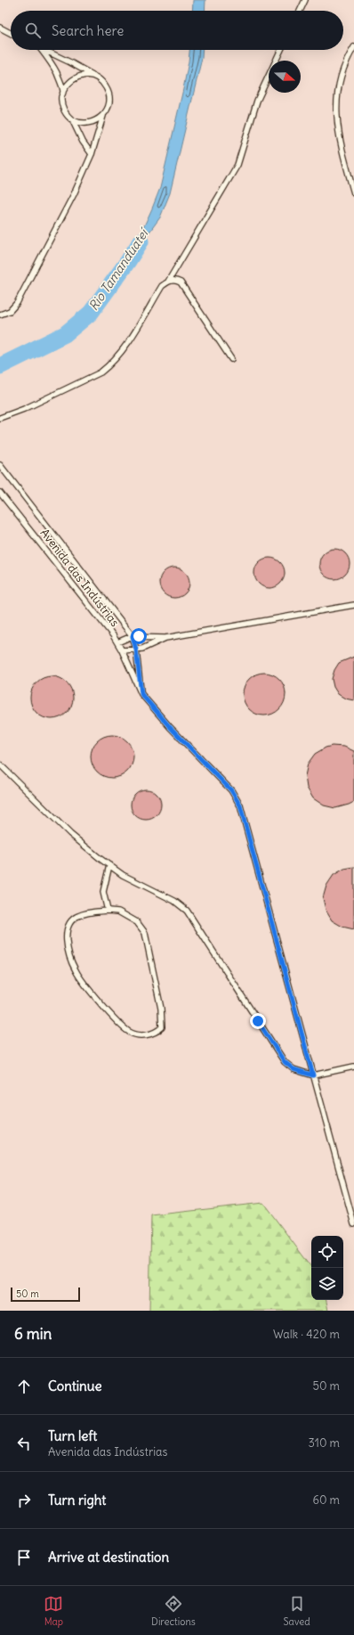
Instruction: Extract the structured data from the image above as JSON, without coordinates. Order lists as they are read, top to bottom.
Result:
{
  "streets": {
    "lane": ["Avenida das Indústrias"]
  },
  "water": ["Rio Tamanduateí"],
  "scale_bar": "50 m",
  "north": "right",
  "page": {
    "search": "Search here",
    "scale": "50 m",
    "heading": ["6 min", "Walk · 420 m"],
    "list": [
      ["Continue", "50 m"],
      ["Turn left", "Avenida das Indústrias", "310 m"],
      ["Turn right", "60 m"],
      "Arrive at destination"
    ],
    "nav": ["Map", "Directions", "Saved"]
  }
}
